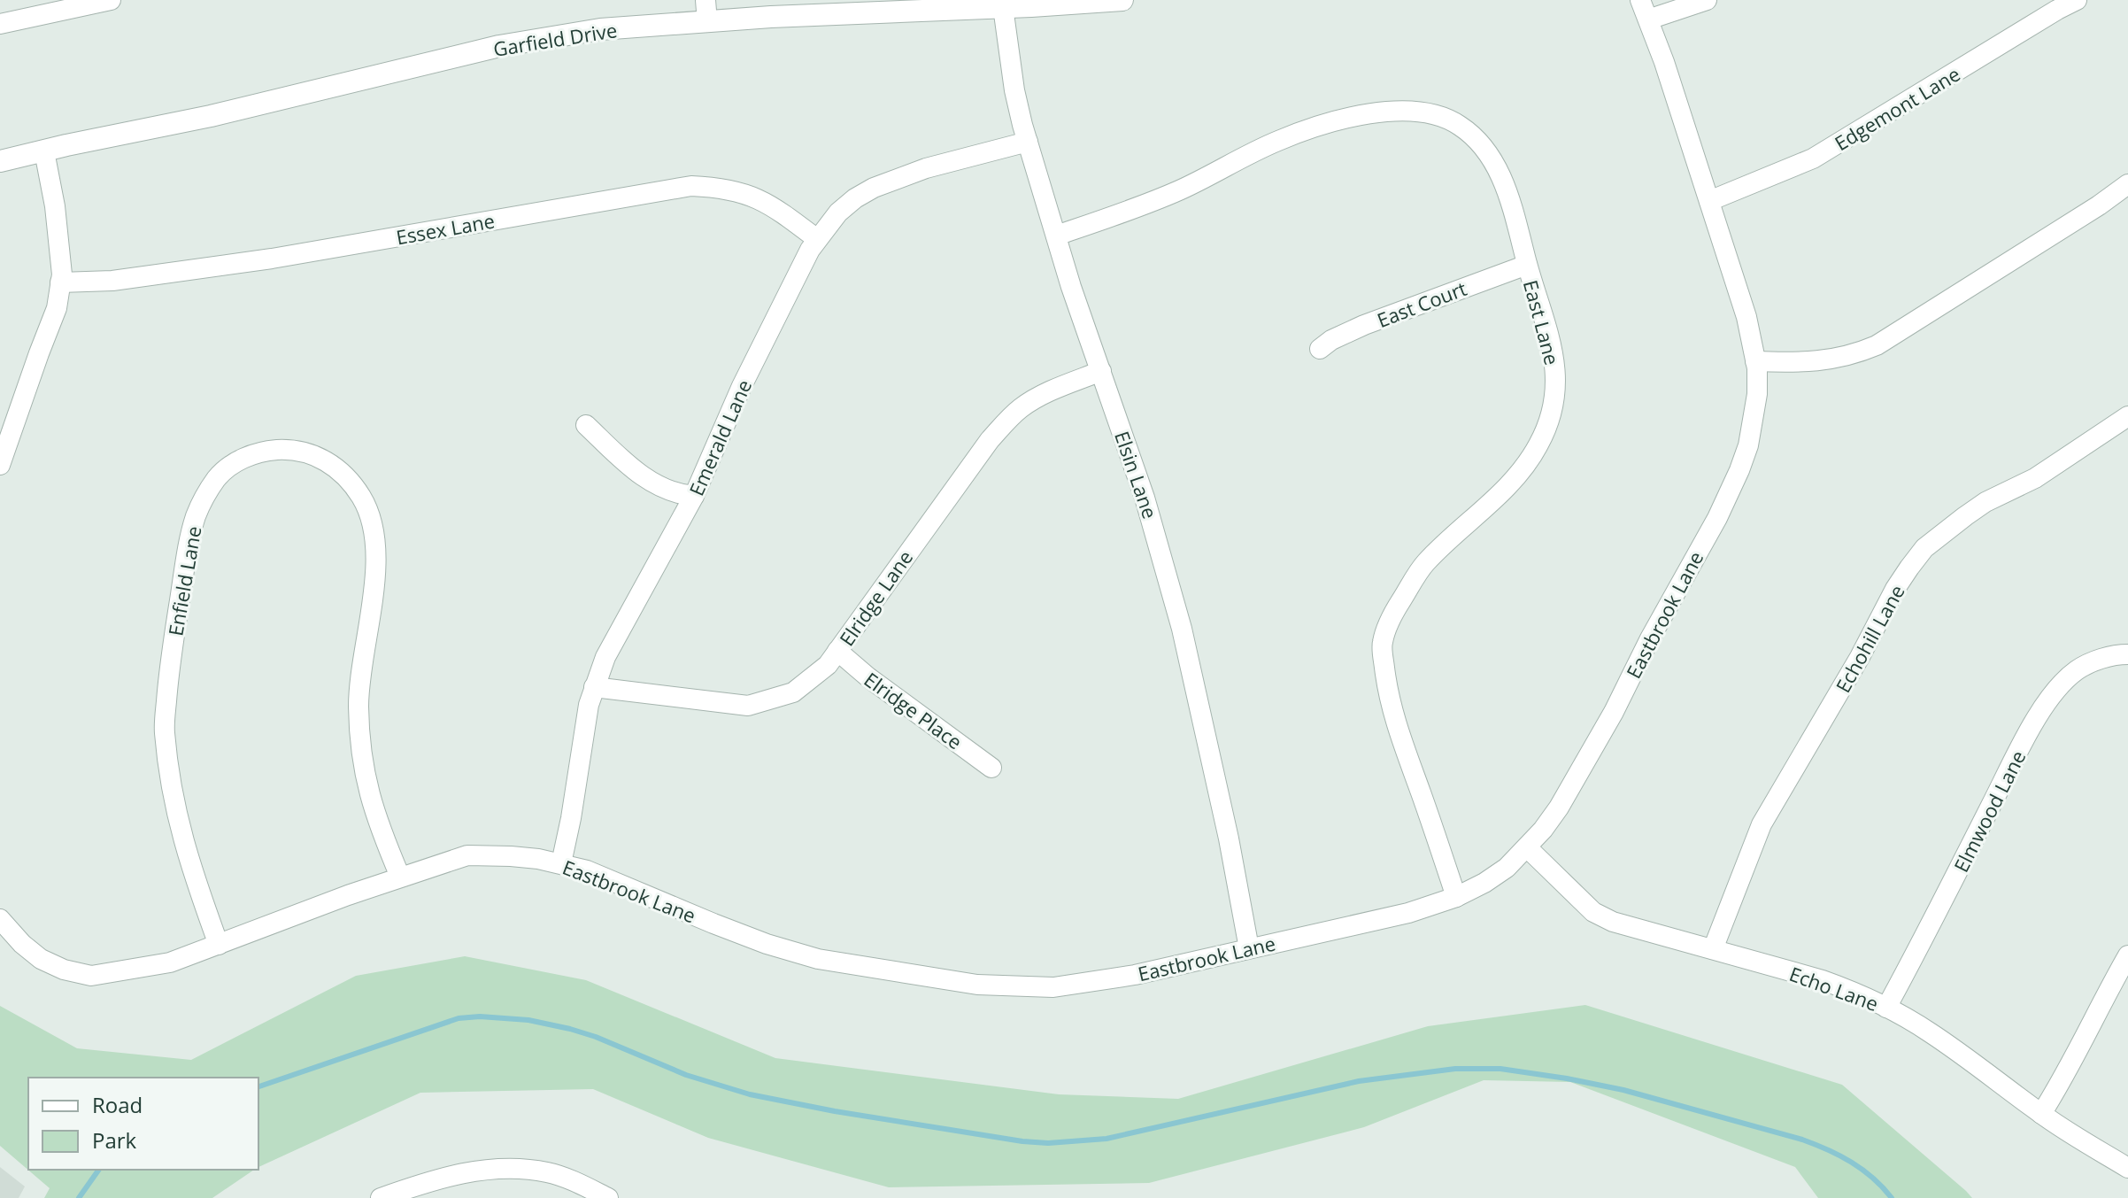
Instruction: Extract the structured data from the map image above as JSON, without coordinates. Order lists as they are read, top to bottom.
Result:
{
  "streets": {
    "street": [
      "Garfield Drive",
      "Edgemont Lane",
      "Essex Lane",
      "East Court",
      "East Lane",
      "Emerald Lane",
      "Elsin Lane",
      "Enfield Lane",
      "Elridge Lane",
      "Eastbrook Lane",
      "Echohill Lane",
      "Elridge Place",
      "Elmwood Lane",
      "Echo Lane"
    ]
  },
  "crossings": [
    ["Garfield Drive", "Elsin Lane"],
    ["Edgemont Lane", "Eastbrook Lane"],
    ["Essex Lane", "Emerald Lane"],
    ["East Court", "East Lane"],
    ["East Lane", "Elsin Lane"],
    ["East Lane", "Eastbrook Lane"],
    ["Emerald Lane", "Elsin Lane"],
    ["Emerald Lane", "Elridge Lane"],
    ["Emerald Lane", "Eastbrook Lane"],
    ["Elsin Lane", "Elridge Lane"],
    ["Elsin Lane", "Eastbrook Lane"],
    ["Enfield Lane", "Eastbrook Lane"],
    ["Elridge Lane", "Elridge Place"],
    ["Eastbrook Lane", "Echo Lane"],
    ["Echohill Lane", "Echo Lane"],
    ["Elmwood Lane", "Echo Lane"]
  ],
  "legend": ["Road", "Park"]
}
